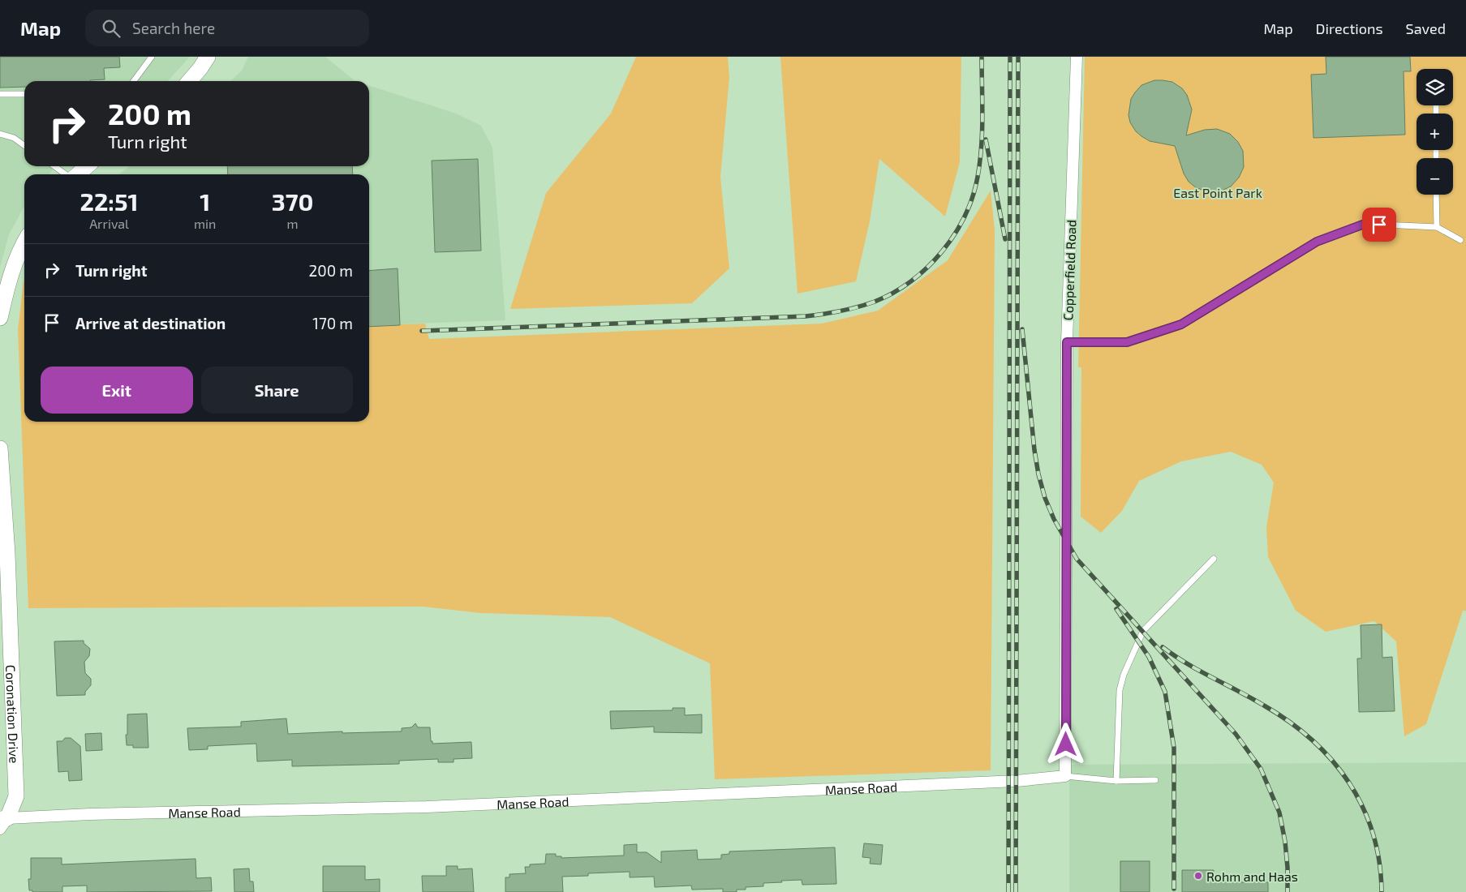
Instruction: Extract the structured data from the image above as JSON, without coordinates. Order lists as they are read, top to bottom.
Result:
{
  "streets": {
    "street": ["Copperfield Road", "Coronation Drive", "Manse Road"]
  },
  "crossings": [
    ["Copperfield Road", "Manse Road"],
    ["Coronation Drive", "Manse Road"]
  ],
  "parks": ["East Point Park"],
  "places": ["Rohm and Haas"],
  "page": {
    "header": "Map",
    "search": "Search here",
    "nav": ["Map", "Directions", "Saved"],
    "map_buttons": ["+", "−"],
    "turn": ["200 m", "Turn right"],
    "eta": [
      "22:51",
      "Arrival",
      "1",
      "min",
      "370",
      "m"
    ],
    "list": [
      {
        "name": "Turn right",
        "value": "200 m"
      },
      {
        "name": "Arrive at destination",
        "value": "170 m"
      }
    ],
    "buttons": ["Exit", "Share"]
  }
}
